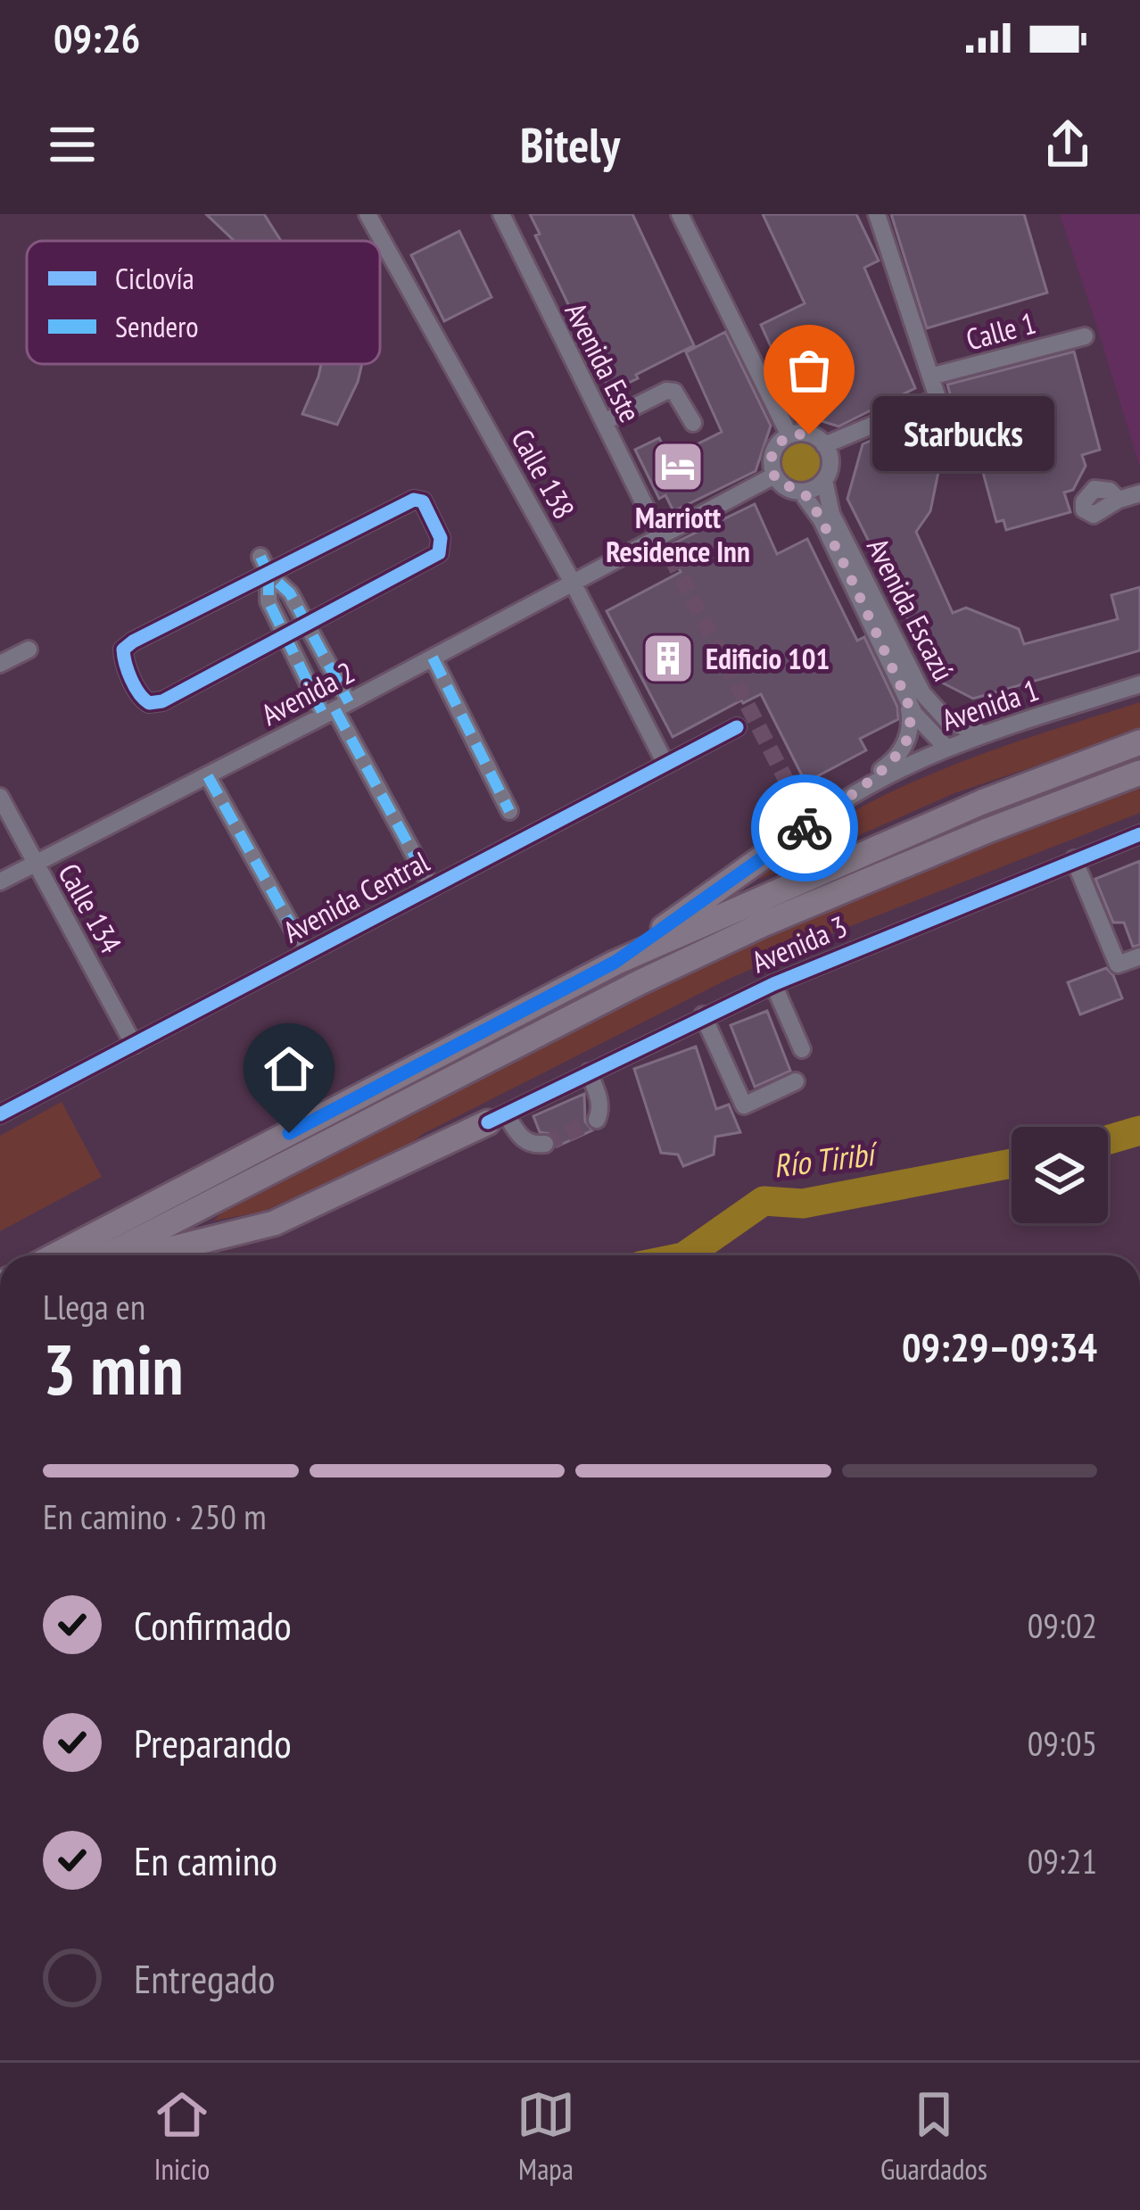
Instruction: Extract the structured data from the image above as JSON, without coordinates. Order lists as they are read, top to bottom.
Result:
{
  "streets": {
    "street": [
      "Calle 1",
      "Avenida Este",
      "Calle 138",
      "Avenida Escazú",
      "Avenida 2",
      "Avenida 1",
      "Avenida Central",
      "Calle 134",
      "Avenida 3"
    ]
  },
  "crossings": [
    ["Avenida Este", "Avenida 2"],
    ["Calle 138", "Avenida 2"],
    ["Calle 138", "Avenida Central"],
    ["Avenida Escazú", "Avenida 1"],
    ["Avenida 2", "Calle 134"],
    ["Avenida Central", "Calle 134"]
  ],
  "water": ["Río Tiribí"],
  "places": {
    "other": ["Starbucks"],
    "hotel": ["Marriott Residence Inn"],
    "building": ["Edificio 101"]
  },
  "legend": ["Ciclovía", "Sendero"],
  "page": {
    "status": "09:26",
    "header": "Bitely",
    "bubble": "Starbucks",
    "heading": ["3 min", "Llega en", "09:29–09:34"],
    "bar": "En camino · 250 m",
    "list": [
      ["Confirmado", "09:02"],
      ["Preparando", "09:05"],
      ["En camino", "09:21"],
      "Entregado"
    ],
    "tabs": ["Inicio", "Mapa", "Guardados"]
  }
}
